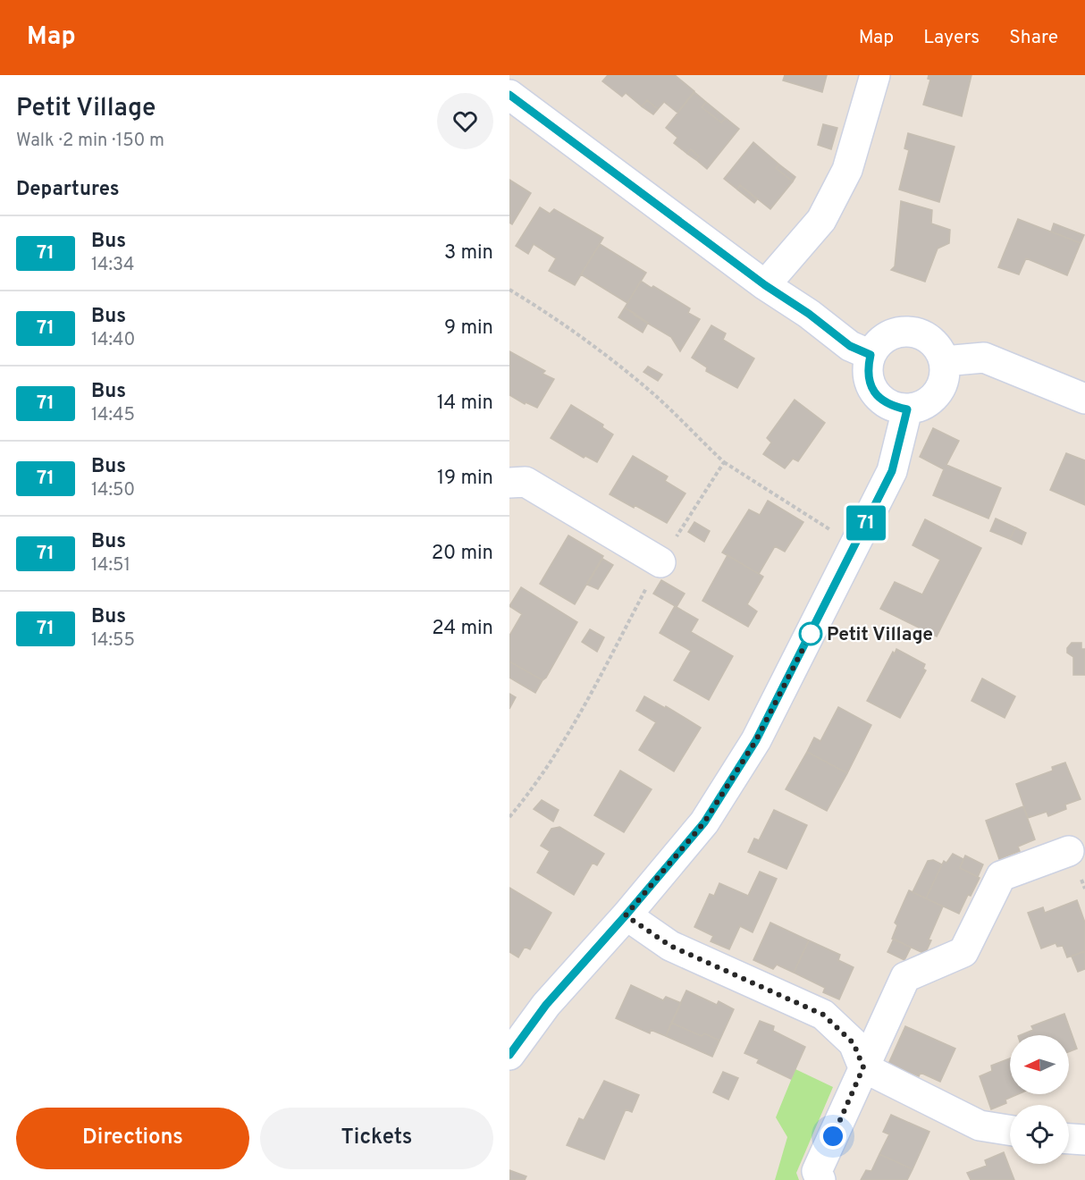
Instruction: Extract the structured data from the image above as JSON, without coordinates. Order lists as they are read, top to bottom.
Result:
{
  "places": ["Petit Village"],
  "lines": ["bus line 71"],
  "north": "left",
  "page": {
    "header": "Map",
    "nav": ["Map", "Layers", "Share"],
    "heading": [
      ["Petit Village", "Walk · 2 min · 150 m"],
      "Departures"
    ],
    "on_map": "71",
    "list": [
      {
        "mark": "71",
        "name": "Bus",
        "note": "14:34",
        "value": "3 min"
      },
      {
        "mark": "71",
        "name": "Bus",
        "note": "14:40",
        "value": "9 min"
      },
      {
        "mark": "71",
        "name": "Bus",
        "note": "14:45",
        "value": "14 min"
      },
      {
        "mark": "71",
        "name": "Bus",
        "note": "14:50",
        "value": "19 min"
      },
      {
        "mark": "71",
        "name": "Bus",
        "note": "14:51",
        "value": "20 min"
      },
      {
        "mark": "71",
        "name": "Bus",
        "note": "14:55",
        "value": "24 min"
      }
    ],
    "buttons": ["Directions", "Tickets"]
  }
}
